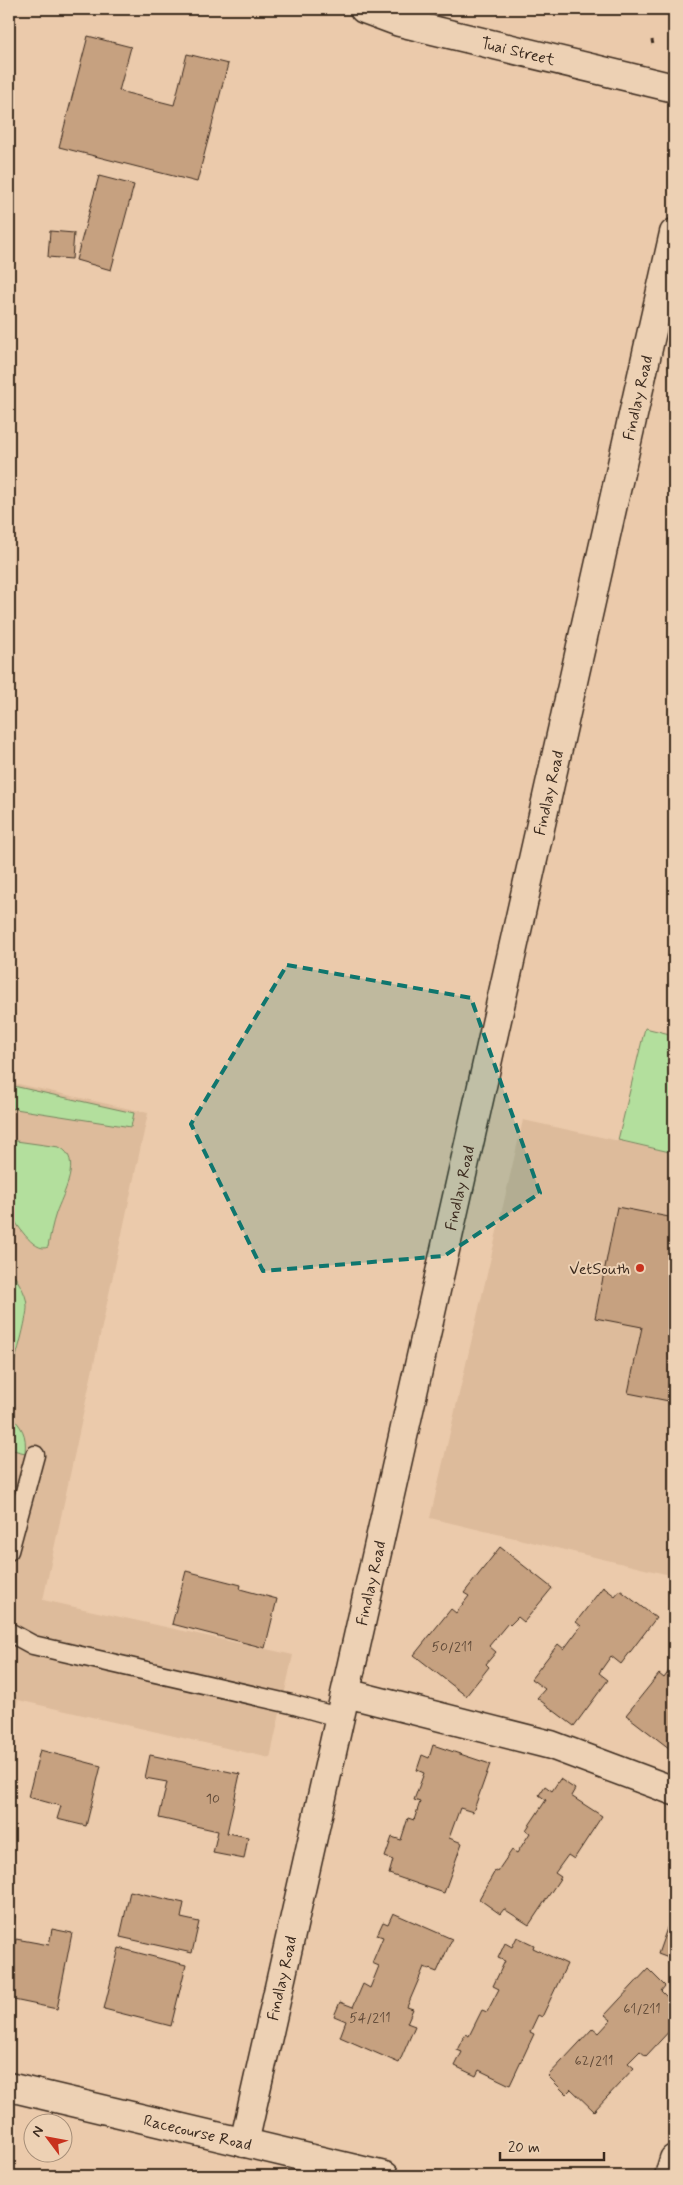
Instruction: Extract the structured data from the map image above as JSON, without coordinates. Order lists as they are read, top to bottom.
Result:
{
  "streets": {
    "street": ["Tuai Street", "Findlay Road", "Racecourse Road"]
  },
  "crossings": [
    ["Findlay Road", "Racecourse Road"]
  ],
  "places": ["VetSouth"],
  "house_numbers": [
    "50/211",
    "10",
    "61/211",
    "54/211",
    "62/211"
  ],
  "scale_bar": "20 m",
  "north": "top left"
}
